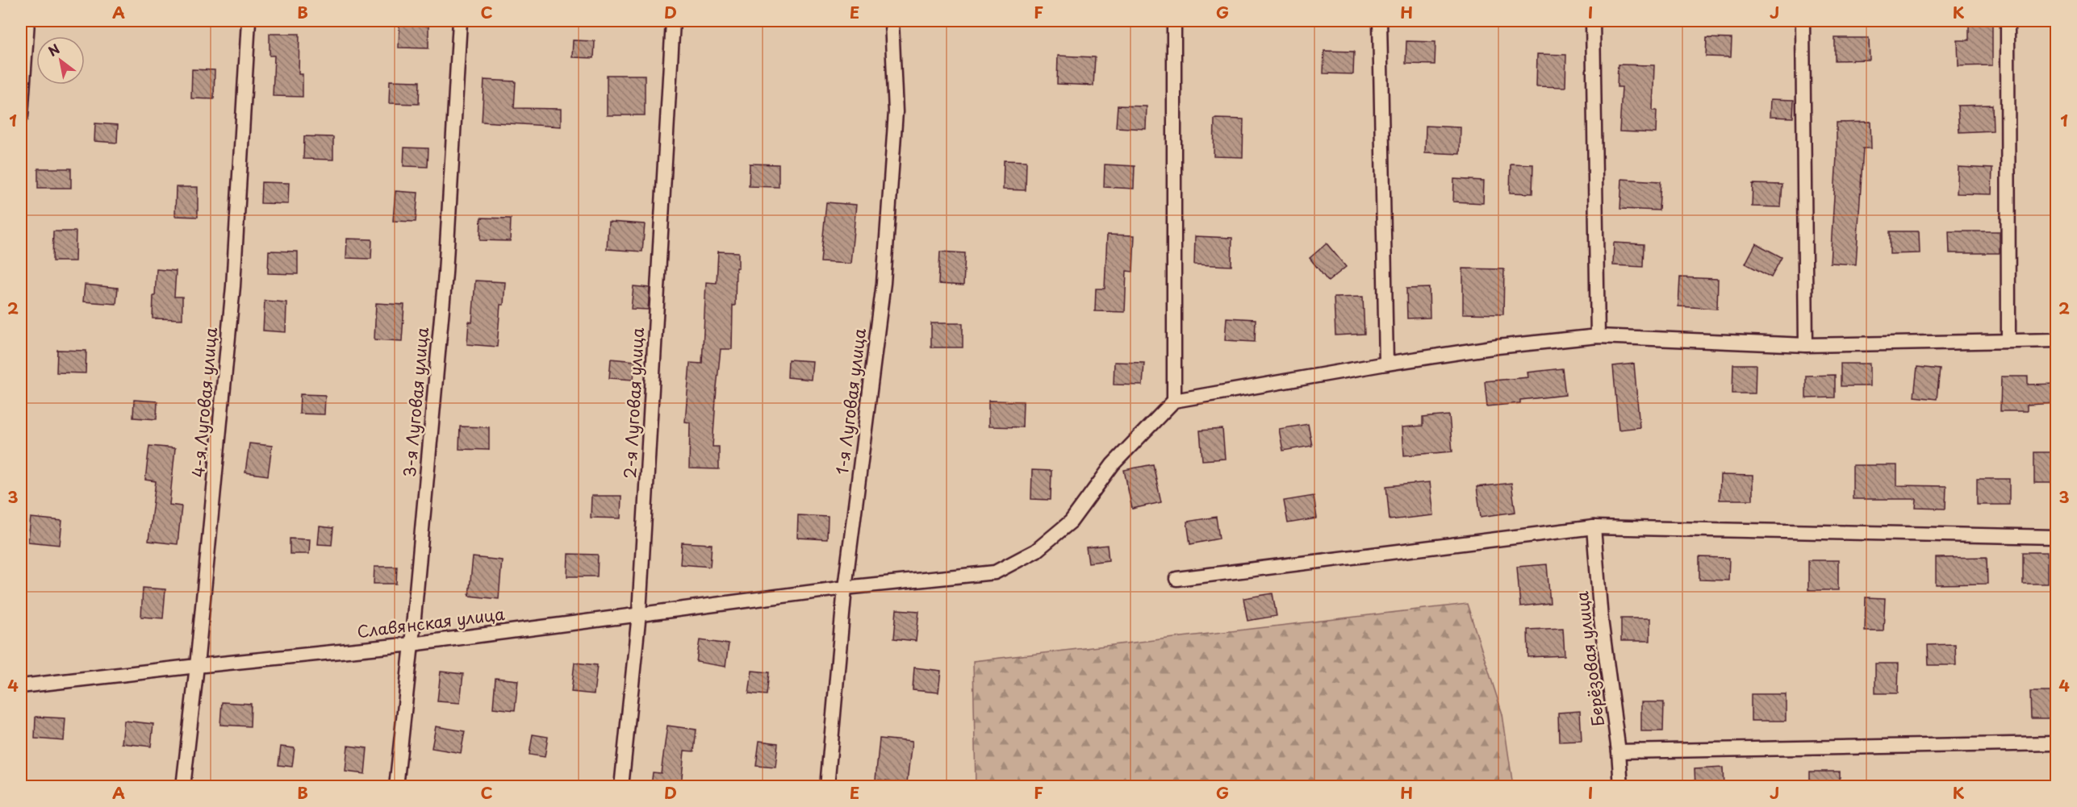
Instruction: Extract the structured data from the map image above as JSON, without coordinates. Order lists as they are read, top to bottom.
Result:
{
  "streets": {
    "street": [
      "1-я Луговая улица",
      "4-я Луговая улица",
      "3-я Луговая улица",
      "2-я Луговая улица",
      "Славянская улица",
      "Берёзовая улица"
    ]
  },
  "crossings": [
    ["1-я Луговая улица", "Славянская улица"],
    ["4-я Луговая улица", "Славянская улица"],
    ["3-я Луговая улица", "Славянская улица"],
    ["2-я Луговая улица", "Славянская улица"]
  ],
  "north": "top left",
  "grid": {
    "columns": [
      "A",
      "B",
      "C",
      "D",
      "E",
      "F",
      "G",
      "H",
      "I",
      "J",
      "K"
    ],
    "rows": [
      "1",
      "2",
      "3",
      "4"
    ]
  }
}
